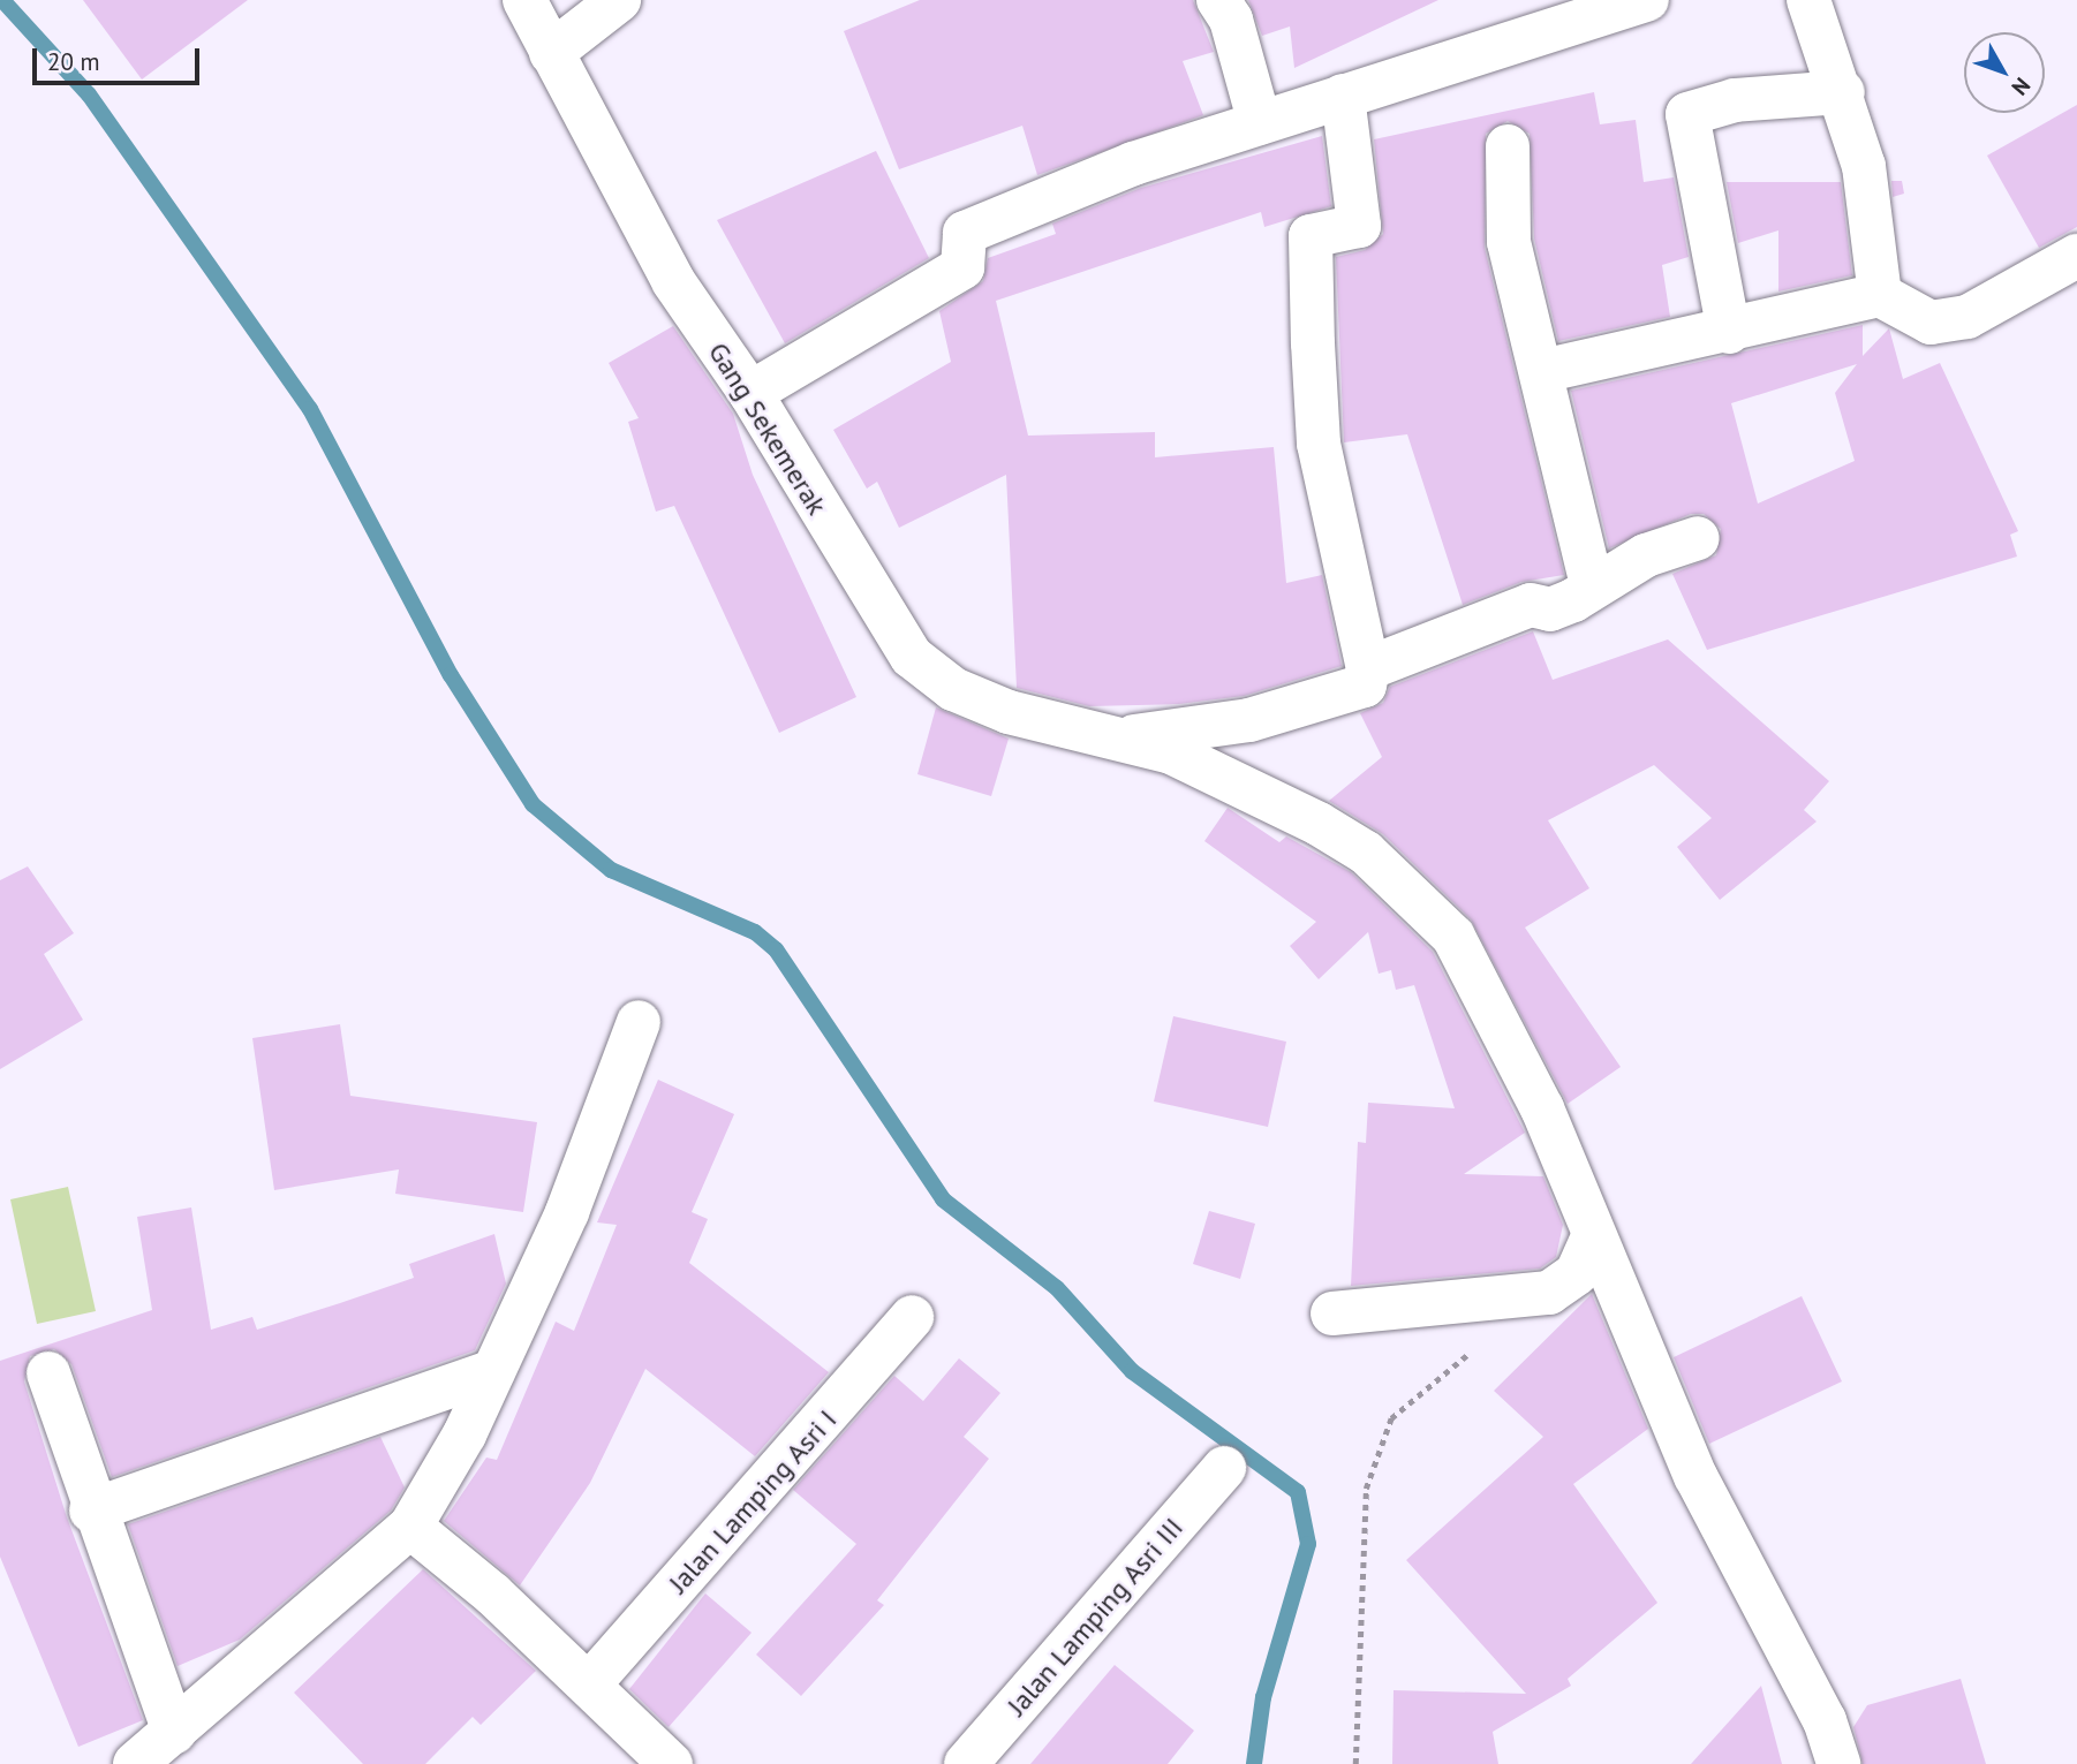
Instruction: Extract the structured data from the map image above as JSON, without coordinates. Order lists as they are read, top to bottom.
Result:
{
  "streets": {
    "street": ["Gang Sekemerak", "Jalan Lamping Asri I", "Jalan Lamping Asri III"]
  },
  "scale_bar": "20 m",
  "north": "bottom right"
}
